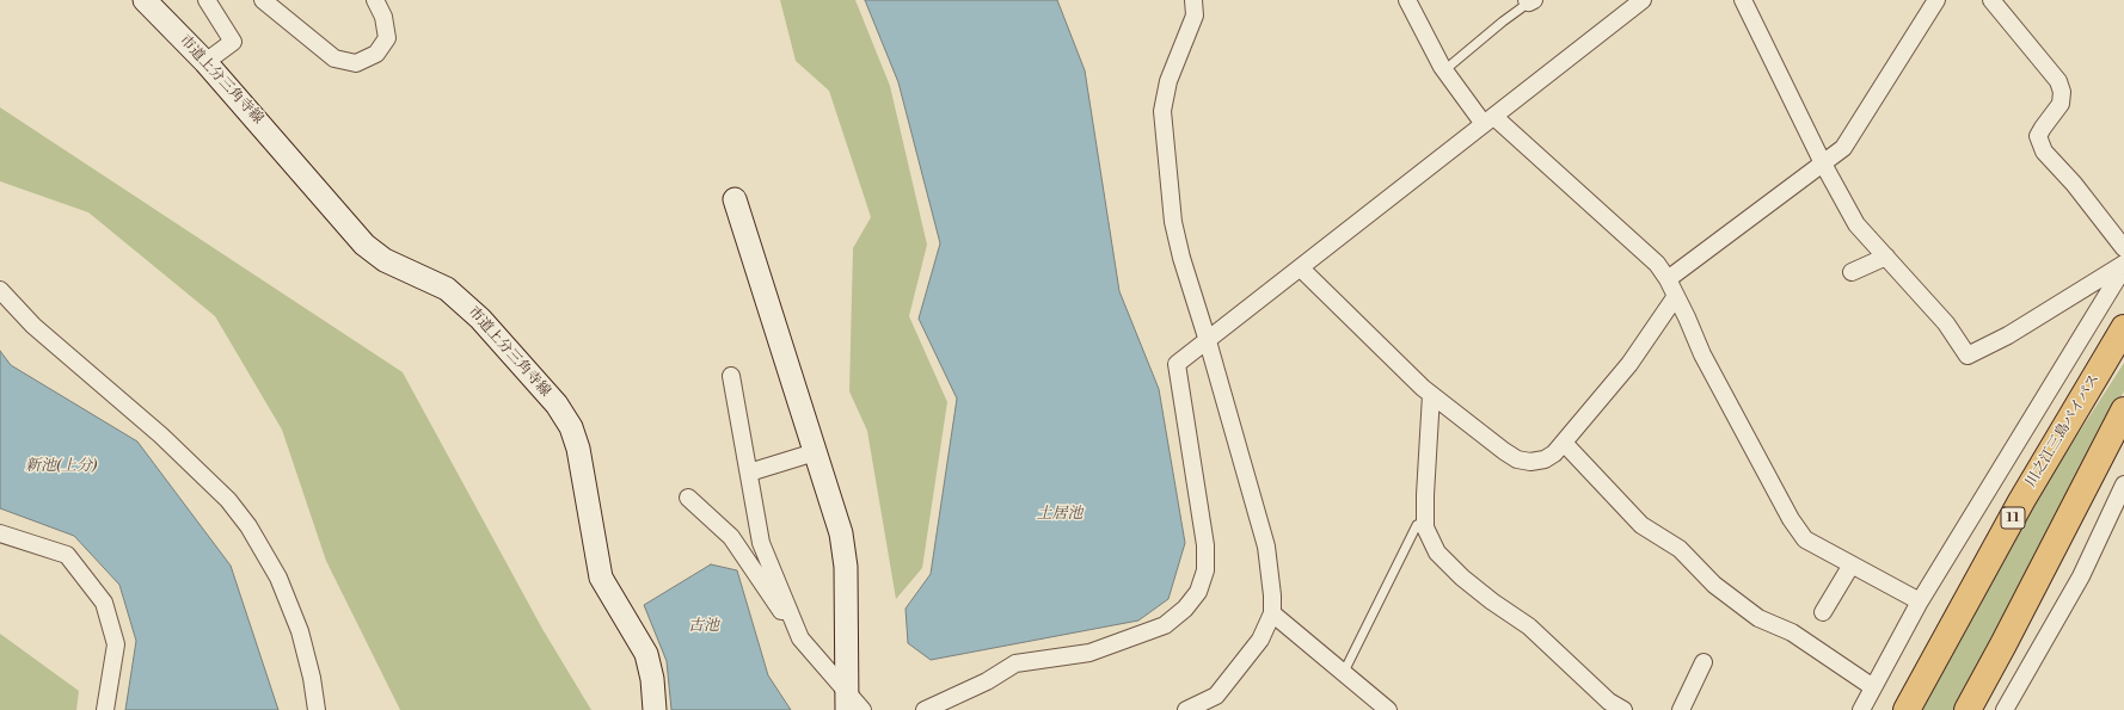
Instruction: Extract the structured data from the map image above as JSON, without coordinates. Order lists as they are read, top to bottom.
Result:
{
  "streets": {
    "highway": ["川之江三島バイパス", "11"],
    "street": ["市道上分三角寺線"]
  },
  "water": ["新池(上分)", "土居池", "古池"]
}
